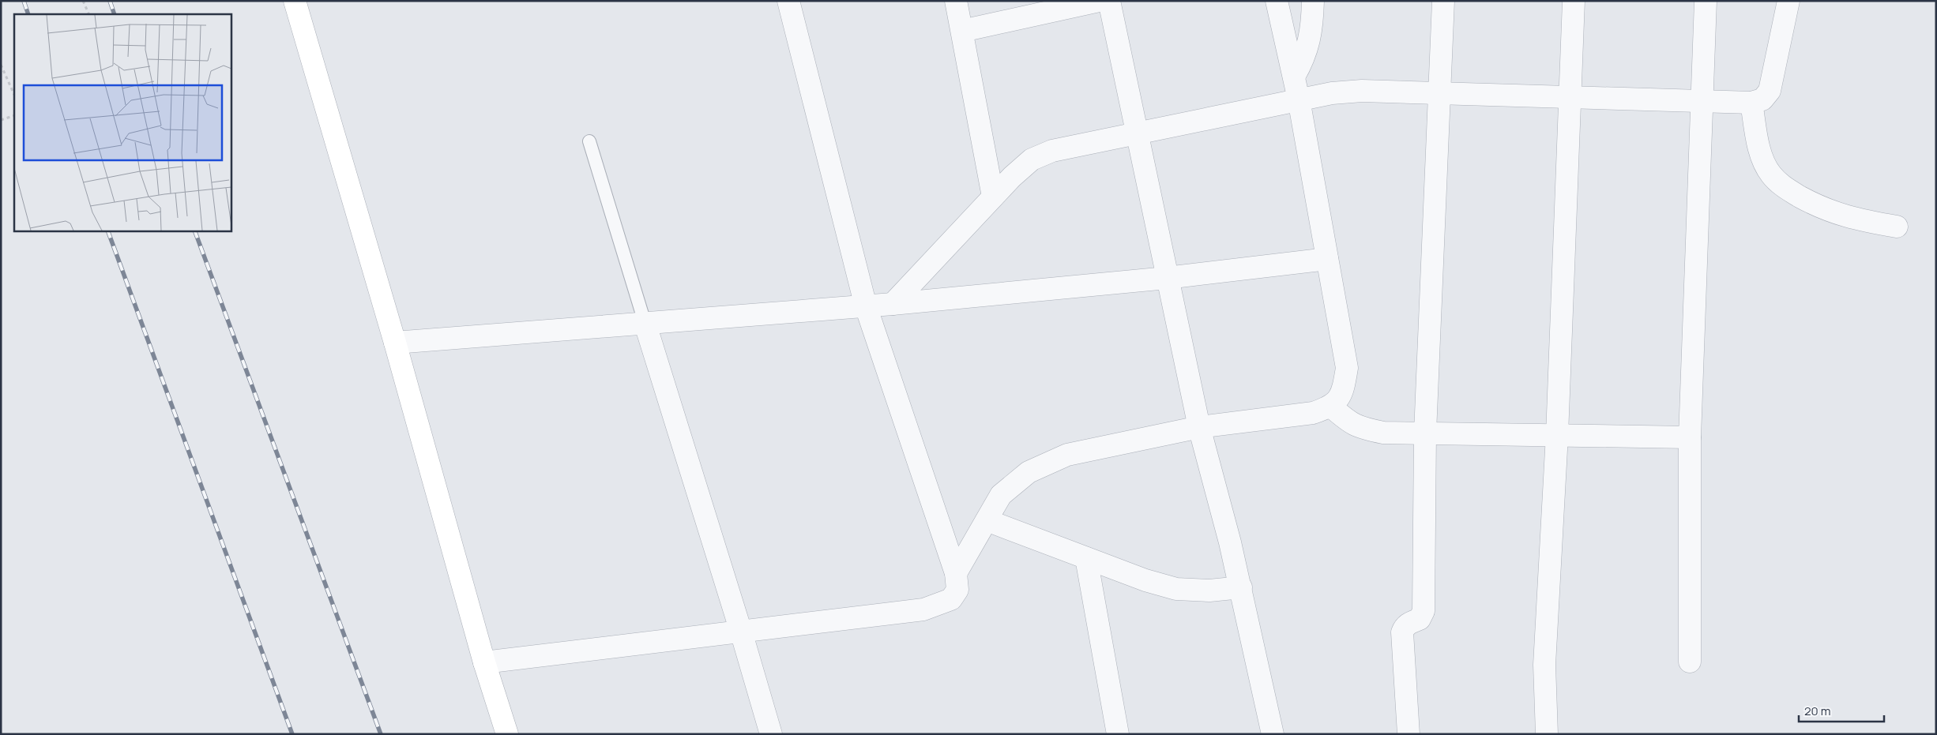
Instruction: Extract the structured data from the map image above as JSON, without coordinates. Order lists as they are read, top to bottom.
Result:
{
  "scale_bar": "20 m"
}
